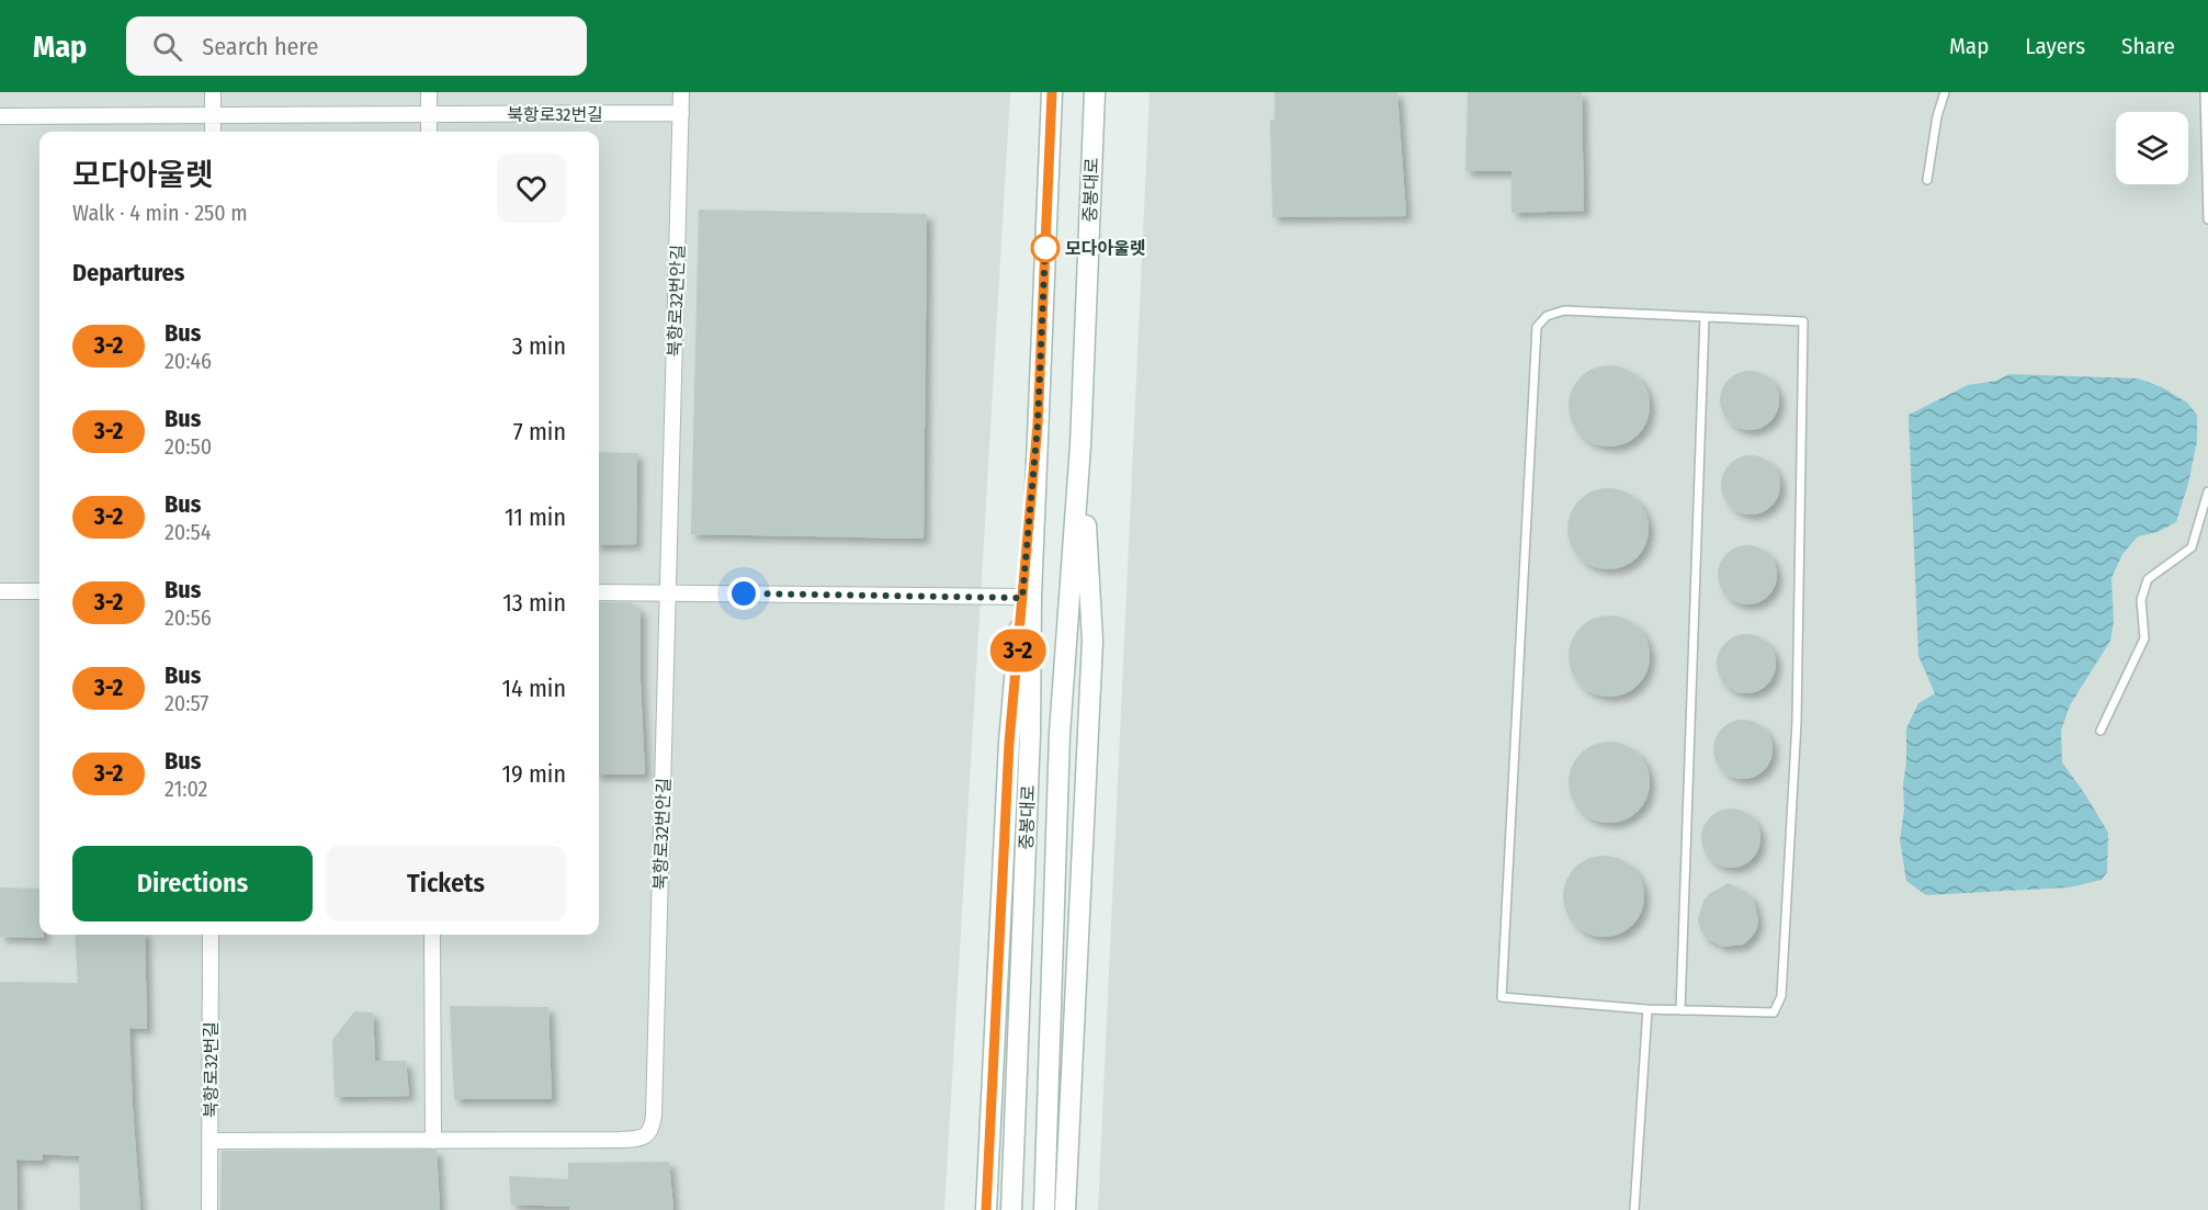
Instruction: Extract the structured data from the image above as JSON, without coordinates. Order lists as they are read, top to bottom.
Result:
{
  "streets": {
    "main road": ["중봉대로"],
    "street": ["북항로32번길", "북항로32번안길"]
  },
  "crossings": [
    ["북항로32번길", "북항로32번안길"]
  ],
  "places": ["모다아울렛"],
  "lines": ["bus line 3-2"],
  "page": {
    "header": "Map",
    "search": "Search here",
    "nav": ["Map", "Layers", "Share"],
    "on_map": "3-2",
    "heading": [
      ["모다아울렛", "Walk · 4 min · 250 m"],
      "Departures"
    ],
    "list": [
      {
        "mark": "3-2",
        "name": "Bus",
        "note": "20:46",
        "value": "3 min"
      },
      {
        "mark": "3-2",
        "name": "Bus",
        "note": "20:50",
        "value": "7 min"
      },
      {
        "mark": "3-2",
        "name": "Bus",
        "note": "20:54",
        "value": "11 min"
      },
      {
        "mark": "3-2",
        "name": "Bus",
        "note": "20:56",
        "value": "13 min"
      },
      {
        "mark": "3-2",
        "name": "Bus",
        "note": "20:57",
        "value": "14 min"
      },
      {
        "mark": "3-2",
        "name": "Bus",
        "note": "21:02",
        "value": "19 min"
      }
    ],
    "buttons": ["Directions", "Tickets"]
  }
}
